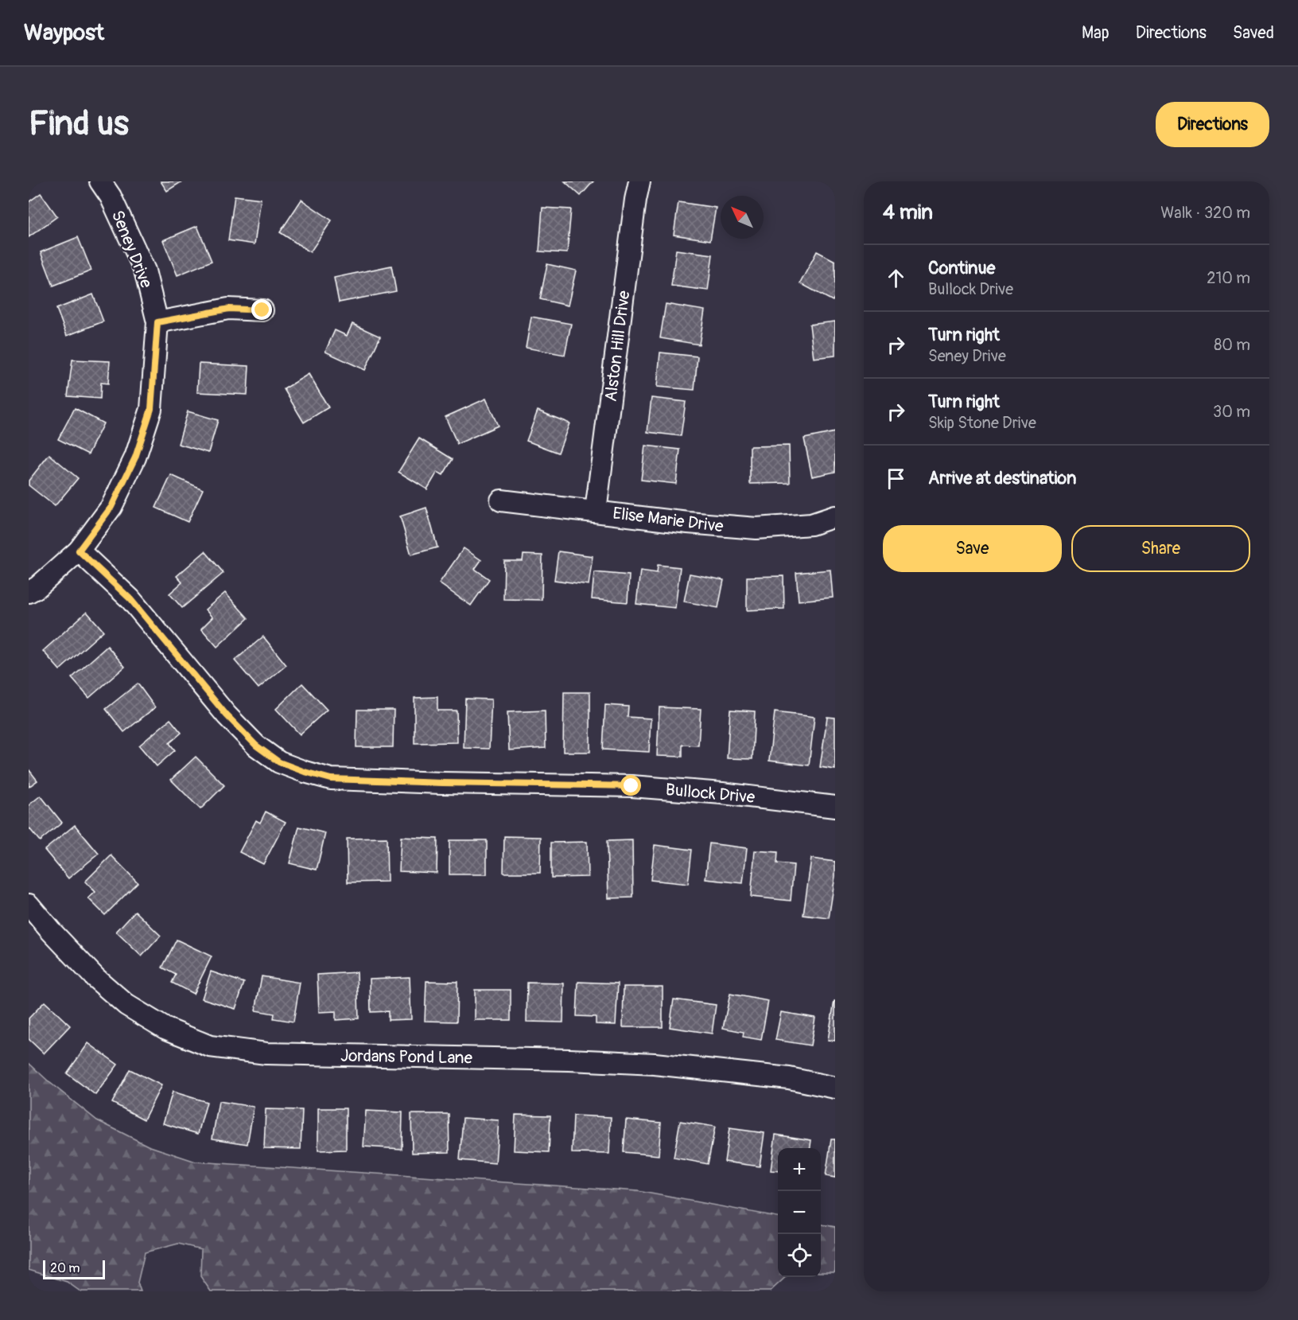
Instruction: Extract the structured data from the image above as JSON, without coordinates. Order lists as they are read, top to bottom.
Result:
{
  "streets": {
    "street": [
      "Seney Drive",
      "Alston Hill Drive",
      "Elise Marie Drive",
      "Bullock Drive",
      "Jordans Pond Lane"
    ]
  },
  "crossings": [
    ["Seney Drive", "Bullock Drive"],
    ["Alston Hill Drive", "Elise Marie Drive"]
  ],
  "scale_bar": "20 m",
  "north": "top left",
  "page": {
    "header": "Waypost",
    "nav": ["Map", "Directions", "Saved"],
    "buttons": [
      "Directions",
      ["Save", "Share"]
    ],
    "title": "Find us",
    "heading": ["4 min", "Walk · 320 m"],
    "list": [
      ["Continue", "Bullock Drive", "210 m"],
      ["Turn right", "Seney Drive", "80 m"],
      ["Turn right", "Skip Stone Drive", "30 m"],
      "Arrive at destination"
    ],
    "map_buttons": ["+", "−"],
    "scale": "20 m"
  }
}
